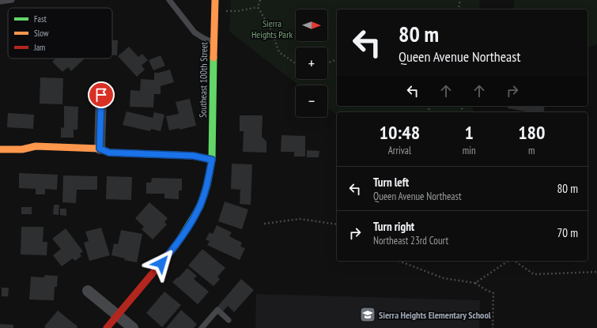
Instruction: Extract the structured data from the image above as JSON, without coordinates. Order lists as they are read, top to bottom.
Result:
{
  "streets": {
    "street": ["Southeast 100th Street"]
  },
  "parks": ["Sierra Heights Park"],
  "places": {
    "school or university": ["Sierra Heights Elementary School"]
  },
  "legend": ["Fast", "Slow", "Jam"],
  "north": "right",
  "page": {
    "map_buttons": ["+", "−"],
    "turn": ["80 m", "Queen Avenue Northeast"],
    "eta": [
      "10:48",
      "Arrival",
      "1",
      "min",
      "180",
      "m"
    ],
    "list": [
      {
        "name": "Turn left",
        "note": "Queen Avenue Northeast",
        "value": "80 m"
      },
      {
        "name": "Turn right",
        "note": "Northeast 23rd Court",
        "value": "70 m"
      }
    ]
  }
}
